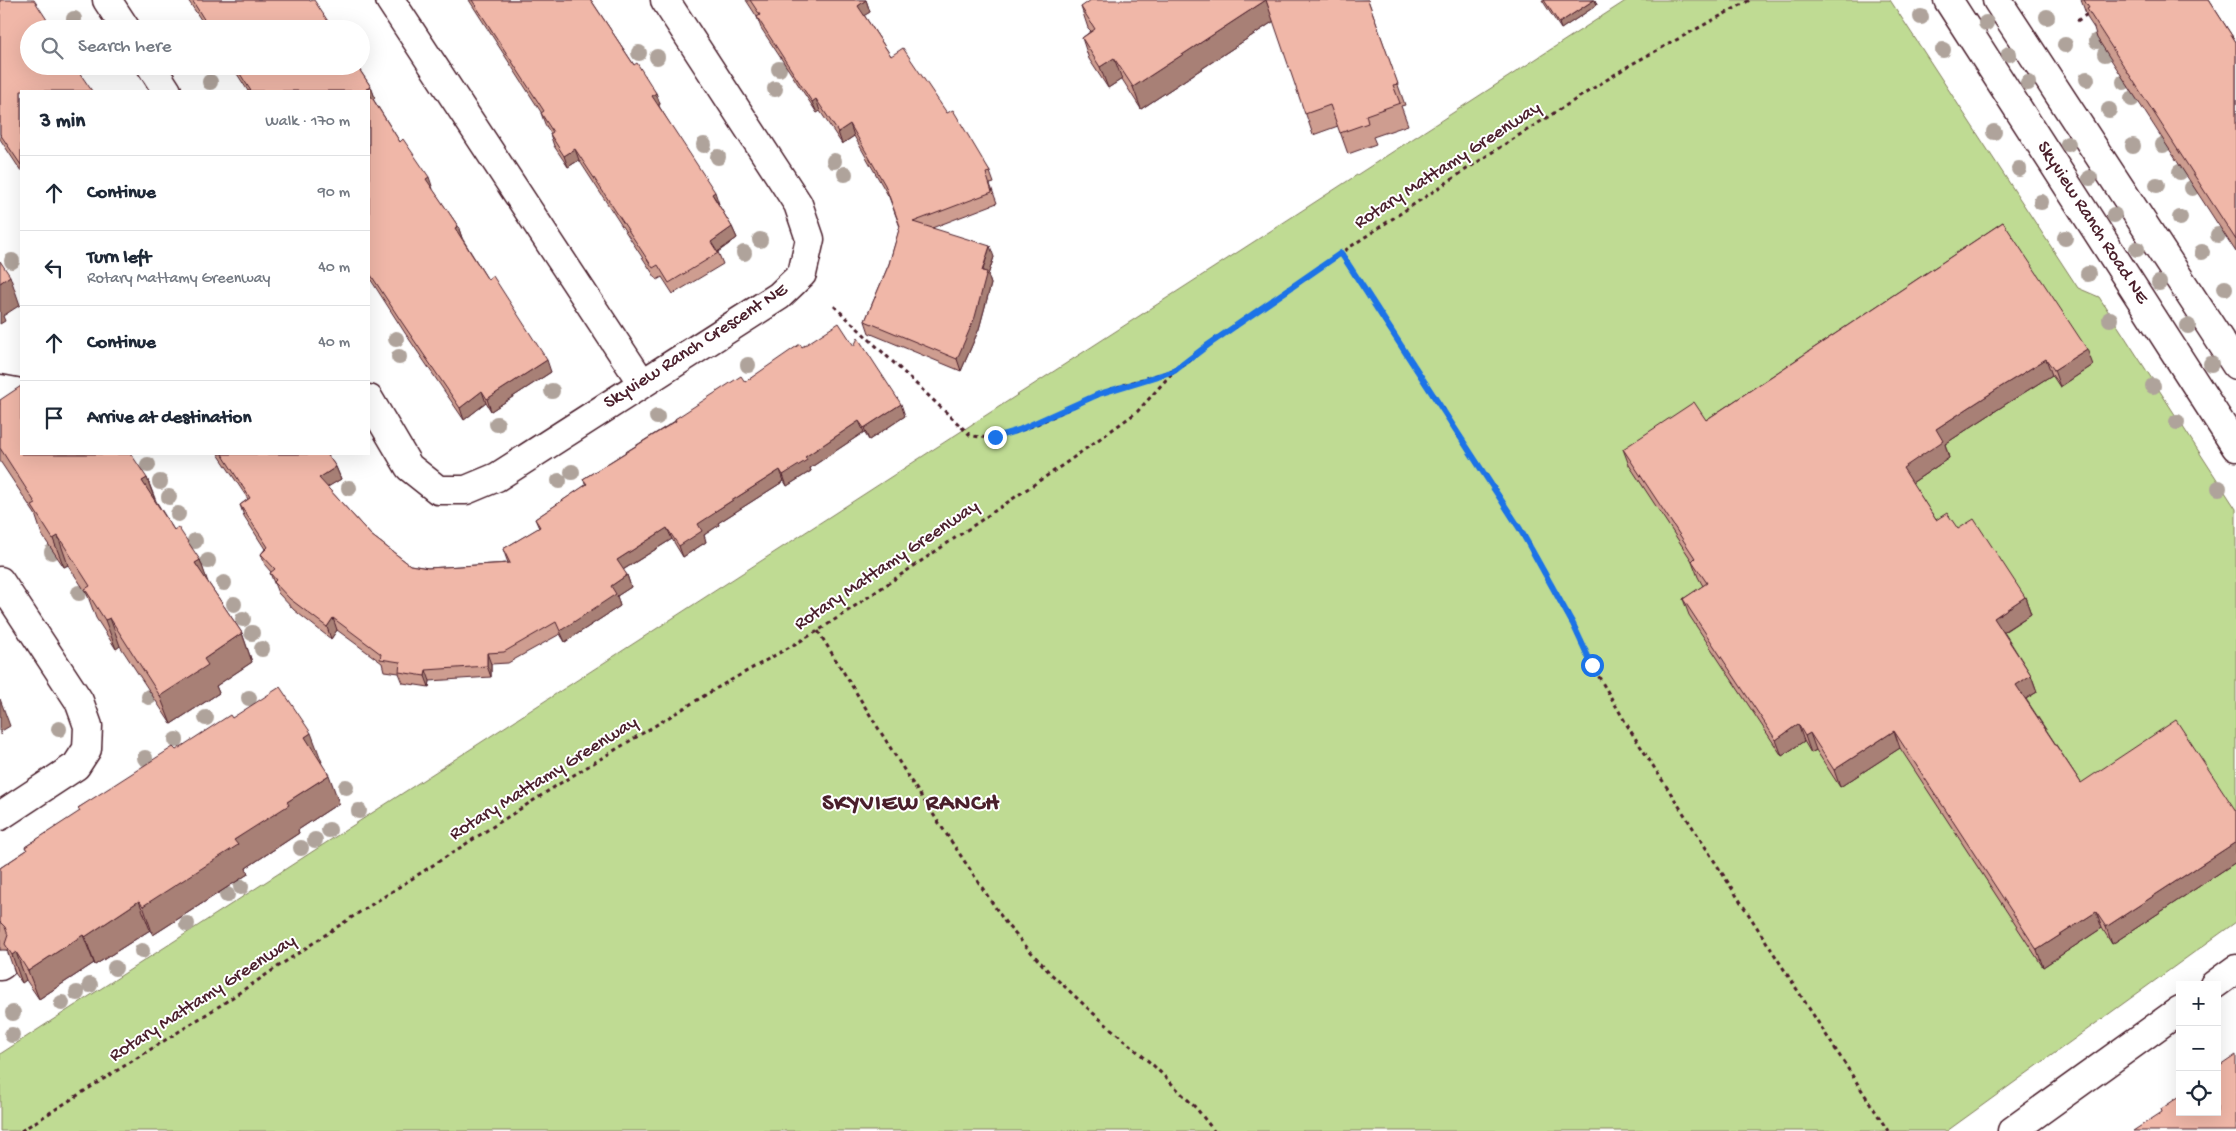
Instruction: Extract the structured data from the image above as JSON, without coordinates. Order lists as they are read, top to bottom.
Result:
{
  "streets": {
    "street": ["Skyview Ranch Road NE", "Skyview Ranch Crescent NE"],
    "path": ["Rotary Mattamy Greenway"]
  },
  "districts": ["SKYVIEW RANCH"],
  "page": {
    "search": "Search here",
    "heading": ["3 min", "Walk · 170 m"],
    "list": [
      ["Continue", "90 m"],
      ["Turn left", "Rotary Mattamy Greenway", "40 m"],
      ["Continue", "40 m"],
      "Arrive at destination"
    ],
    "map_buttons": ["+", "−"]
  }
}
